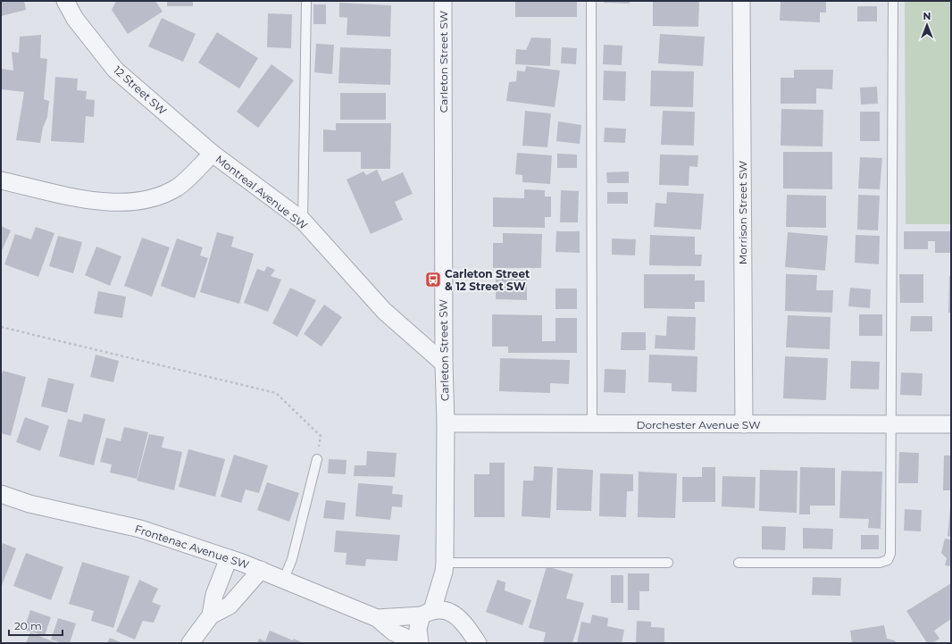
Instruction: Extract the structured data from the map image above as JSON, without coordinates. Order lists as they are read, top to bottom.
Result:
{
  "streets": {
    "street": [
      "Carleton Street SW",
      "12 Street SW",
      "Montreal Avenue SW",
      "Morrison Street SW",
      "Dorchester Avenue SW",
      "Frontenac Avenue SW"
    ]
  },
  "crossings": [
    ["Carleton Street SW", "Montreal Avenue SW"],
    ["Carleton Street SW", "Dorchester Avenue SW"],
    ["Carleton Street SW", "Frontenac Avenue SW"],
    ["12 Street SW", "Montreal Avenue SW"],
    ["Morrison Street SW", "Dorchester Avenue SW"]
  ],
  "places": {
    "bus stop": ["Carleton Street & 12 Street SW"]
  },
  "scale_bar": "20 m",
  "north": "top"
}
